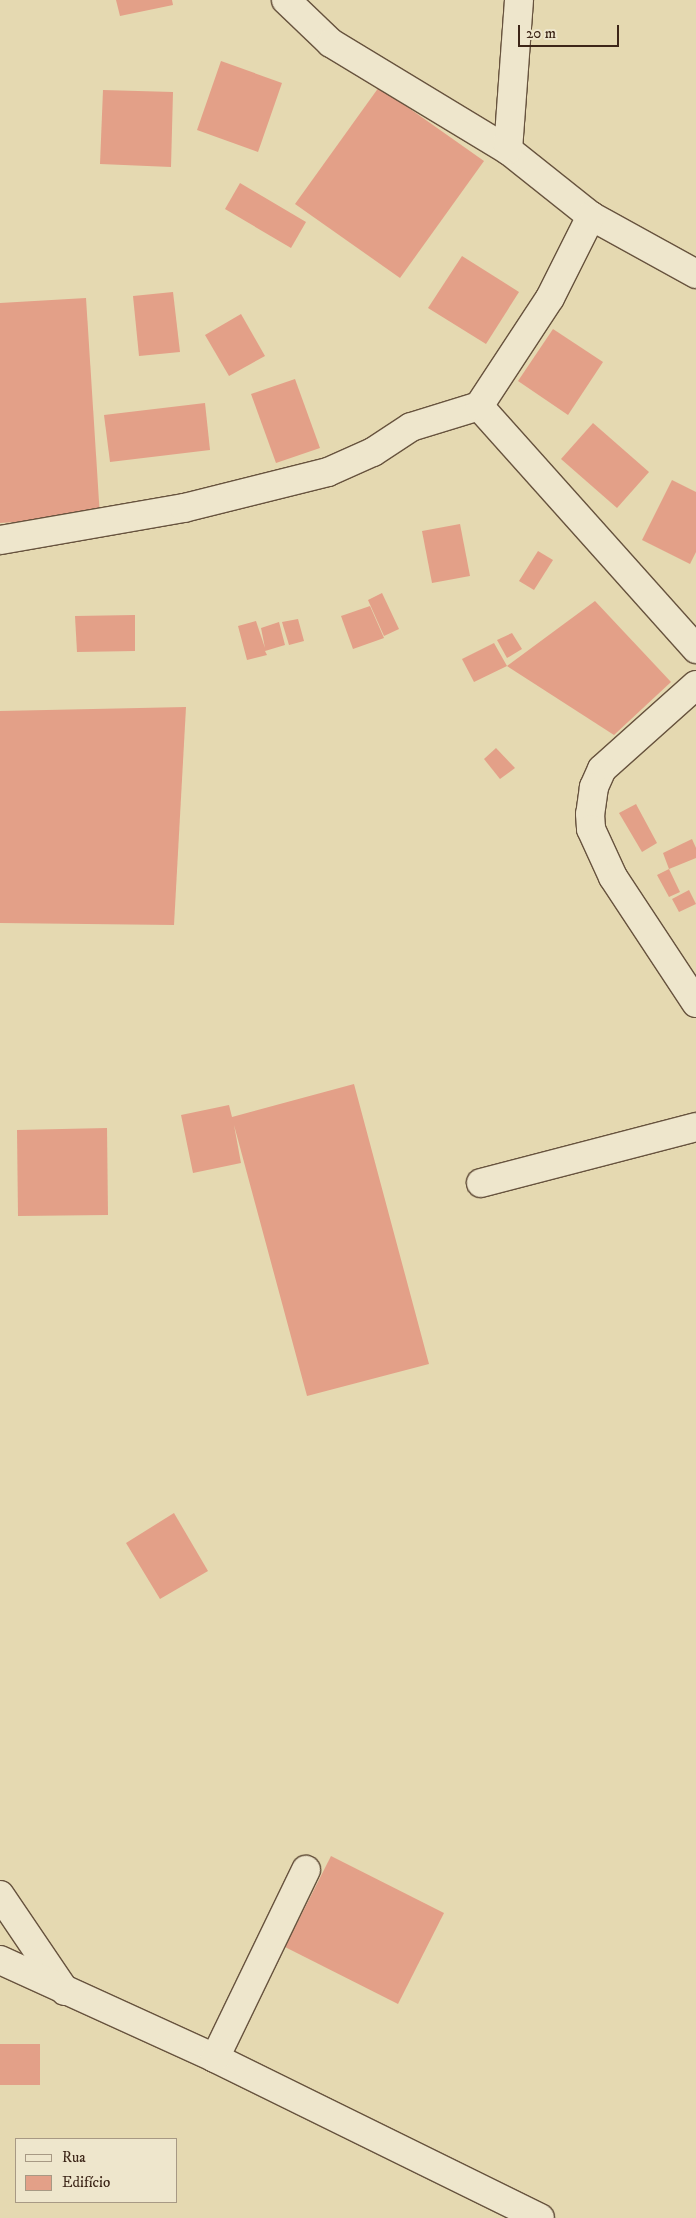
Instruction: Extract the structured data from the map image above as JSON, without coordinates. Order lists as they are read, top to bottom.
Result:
{
  "legend": ["Rua", "Edifício"],
  "scale_bar": "20 m"
}
